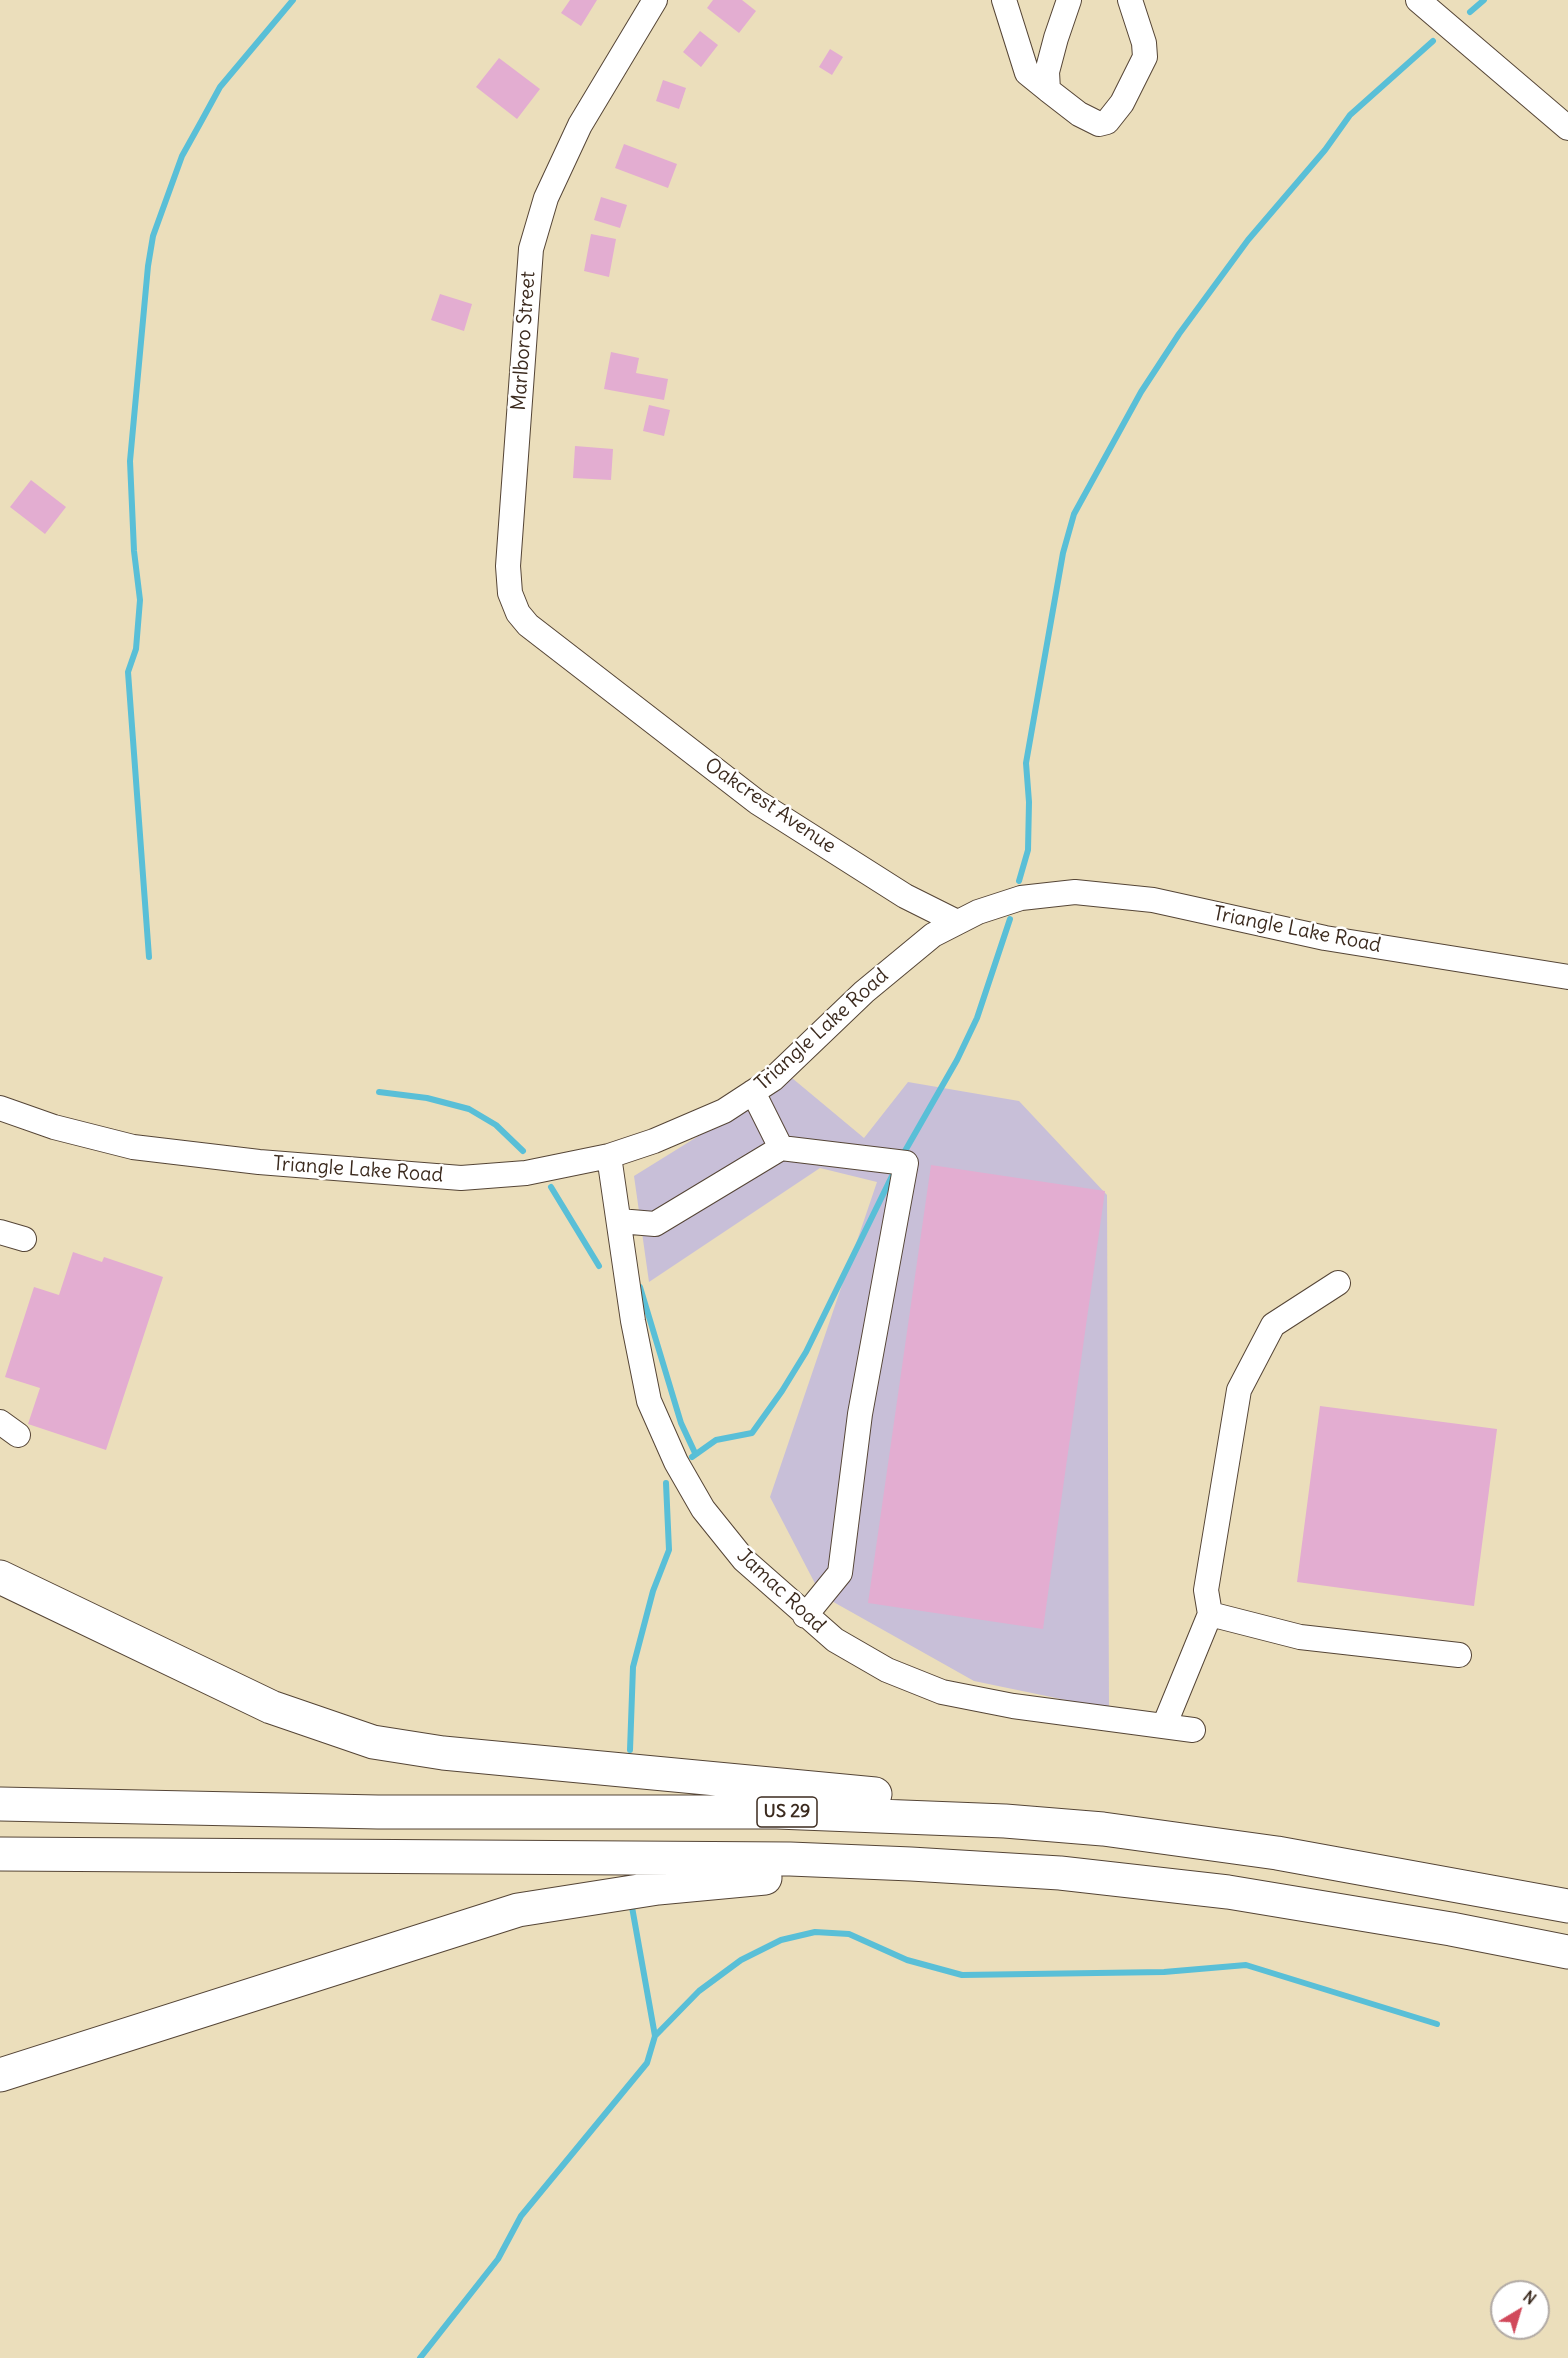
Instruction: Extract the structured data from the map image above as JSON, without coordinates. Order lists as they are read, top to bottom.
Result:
{
  "streets": {
    "highway": ["US 29"],
    "street": [
      "Marlboro Street",
      "Oakcrest Avenue",
      "Triangle Lake Road",
      "Jamac Road"
    ]
  },
  "crossings": [
    ["Marlboro Street", "Oakcrest Avenue"],
    ["Oakcrest Avenue", "Triangle Lake Road"],
    ["Triangle Lake Road", "Jamac Road"]
  ],
  "north": "top right"
}
